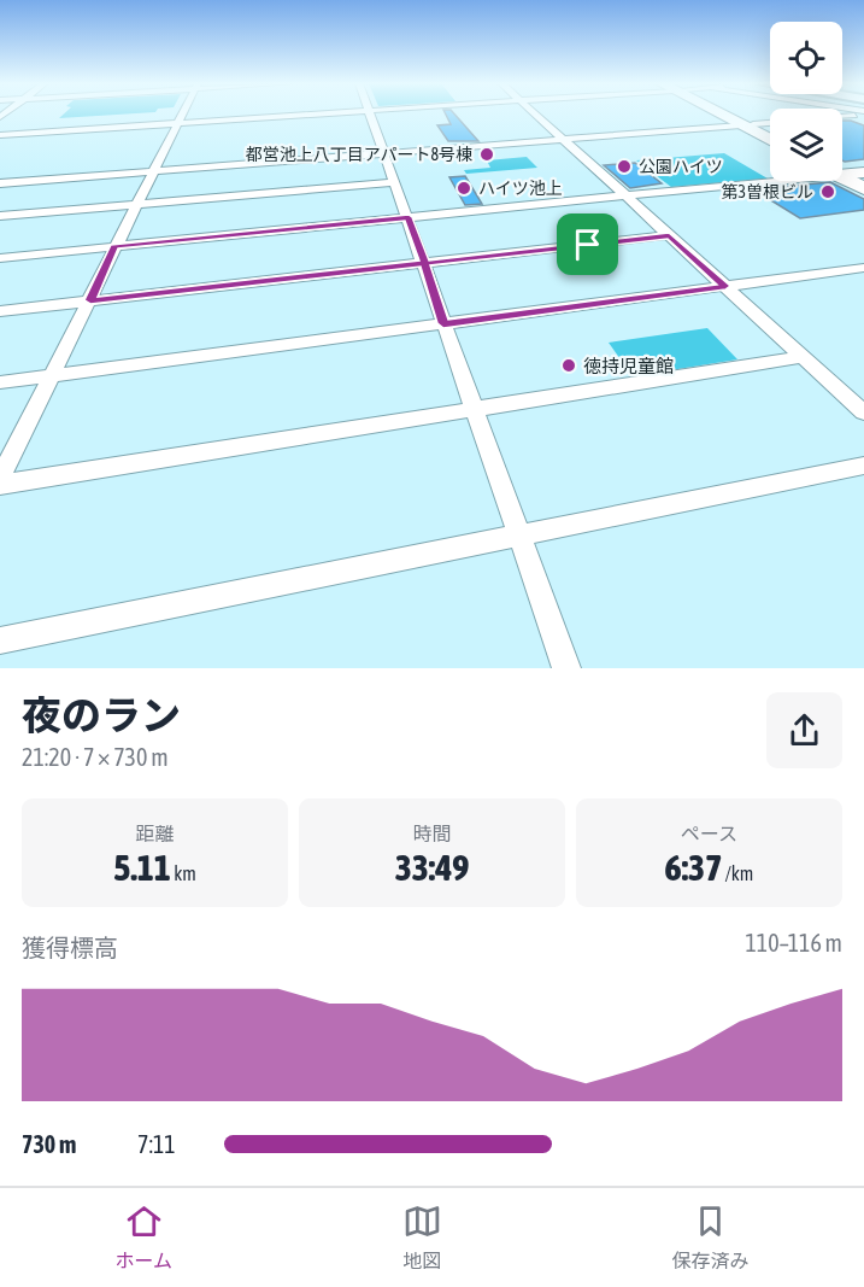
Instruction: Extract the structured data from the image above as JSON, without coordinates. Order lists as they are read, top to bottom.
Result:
{
  "places": [
    "都営池上八丁目アパート8号棟",
    "公園ハイツ",
    "ハイツ池上",
    "第3曽根ビル",
    "徳持児童館"
  ],
  "page": {
    "heading": ["夜のラン", "21:20 · 7 × 730 m"],
    "stats": [
      ["距離", "5.11 km"],
      ["時間", "33:49"],
      ["ペース", "6:37 /km"]
    ],
    "chart": ["獲得標高", "110–116 m"],
    "list": [
      {
        "name": "730 m",
        "note": "7:11"
      }
    ],
    "tabs": ["ホーム", "地図", "保存済み"]
  }
}
